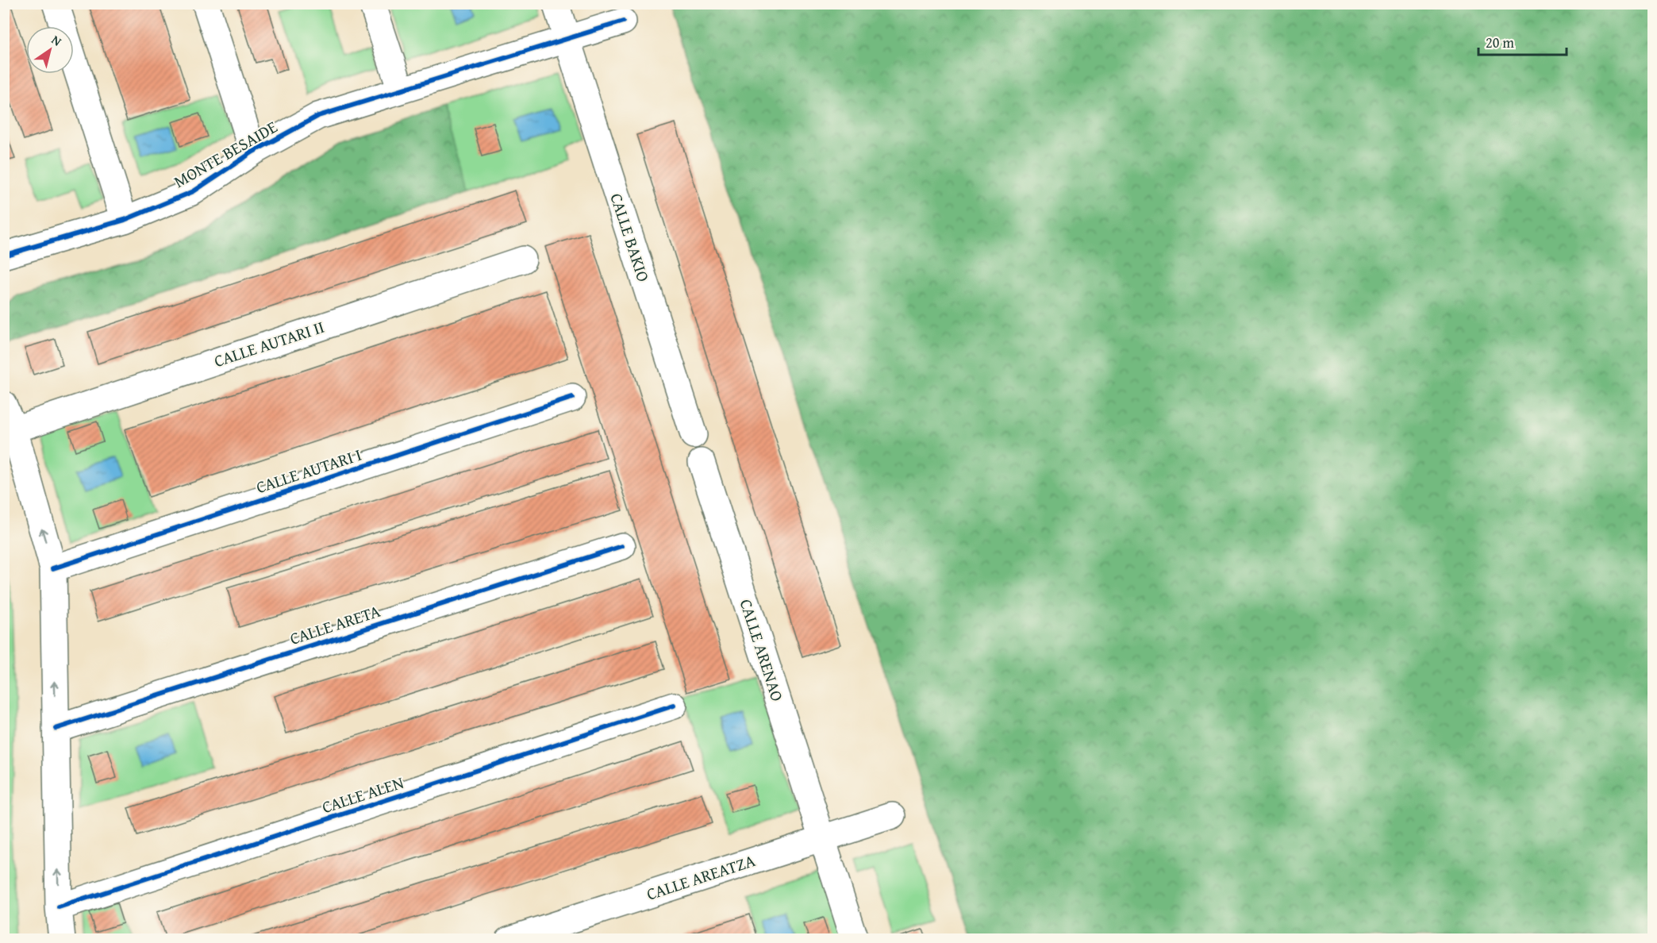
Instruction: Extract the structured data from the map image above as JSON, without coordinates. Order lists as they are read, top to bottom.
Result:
{
  "streets": {
    "street": [
      "MONTE BESAIDE",
      "CALLE BAKIO",
      "CALLE AUTARI II",
      "CALLE AUTARI I",
      "CALLE ARETA",
      "CALLE ARENAO",
      "CALLE ALEN",
      "CALLE AREATZA"
    ]
  },
  "crossings": [
    ["MONTE BESAIDE", "CALLE BAKIO"],
    ["CALLE ARENAO", "CALLE AREATZA"]
  ],
  "scale_bar": "20 m",
  "north": "top right"
}
